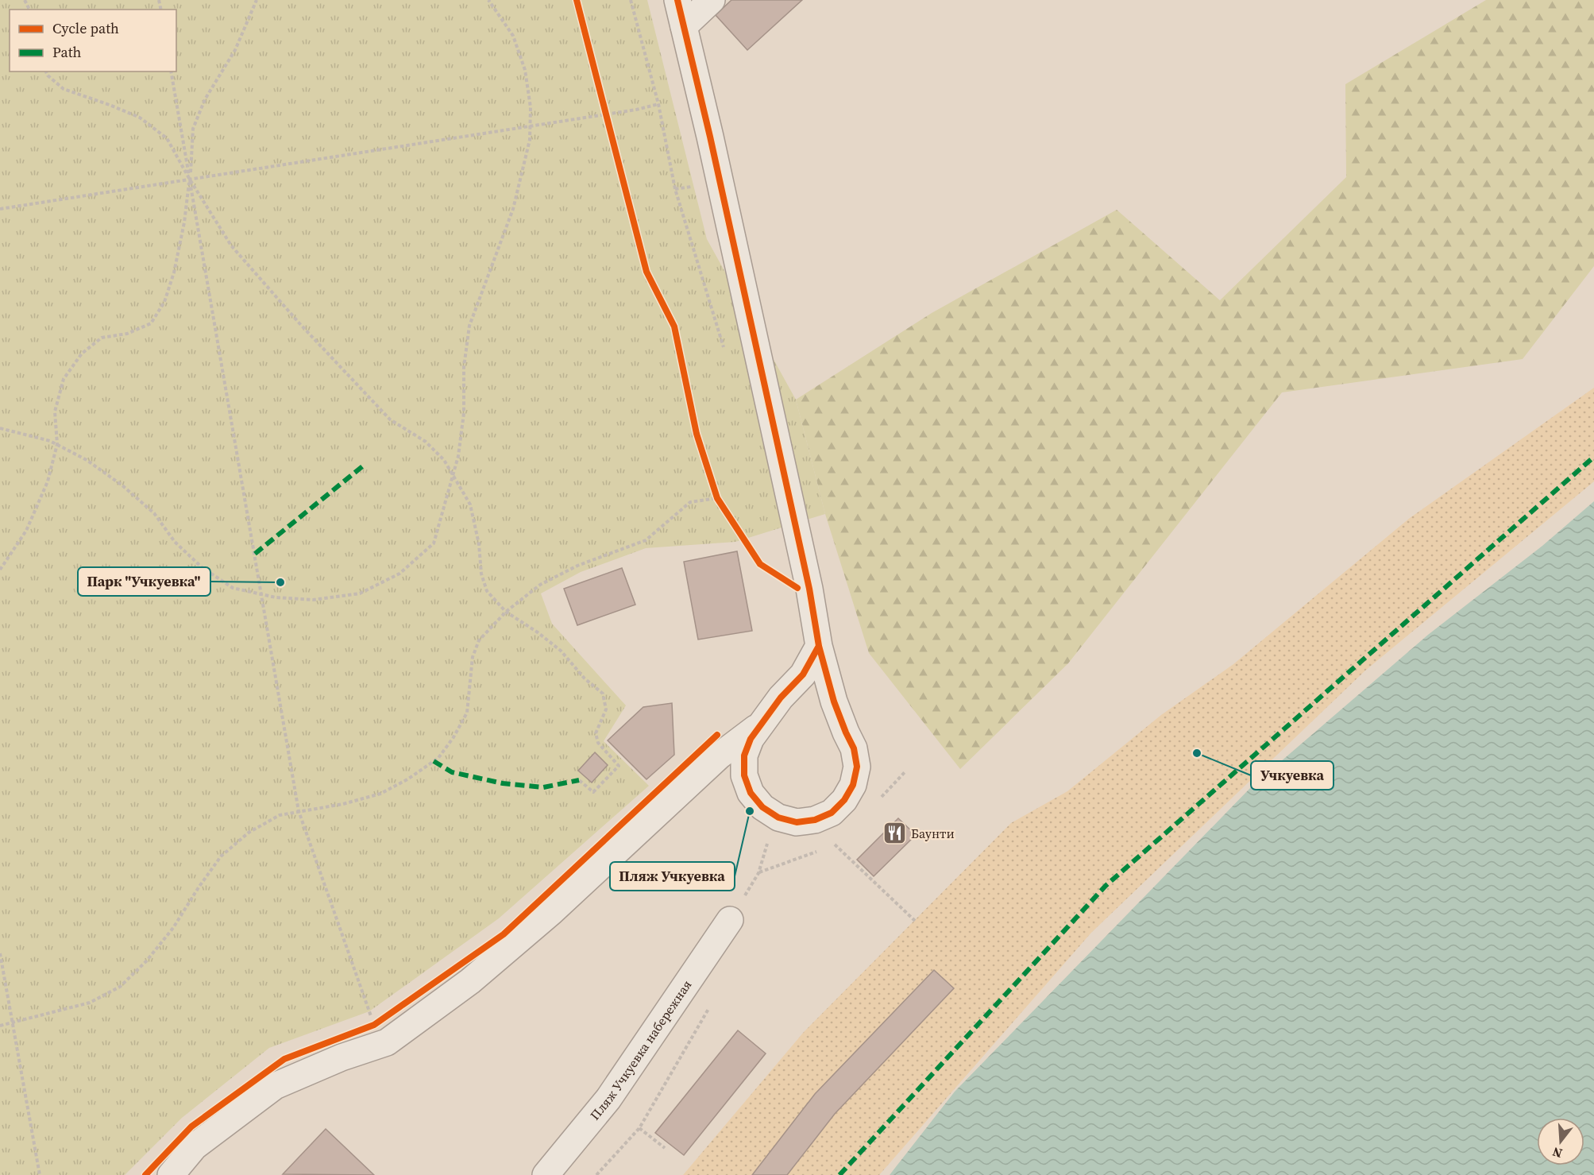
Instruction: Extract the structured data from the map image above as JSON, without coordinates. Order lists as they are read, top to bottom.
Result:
{
  "streets": {
    "street": ["Пляж Учкуевка набережная"]
  },
  "places": {
    "other": ["Парк \"Учкуевка\"", "Учкуевка", "Пляж Учкуевка"],
    "restaurant": ["Баунти"]
  },
  "legend": ["Cycle path", "Path"],
  "north": "bottom"
}
